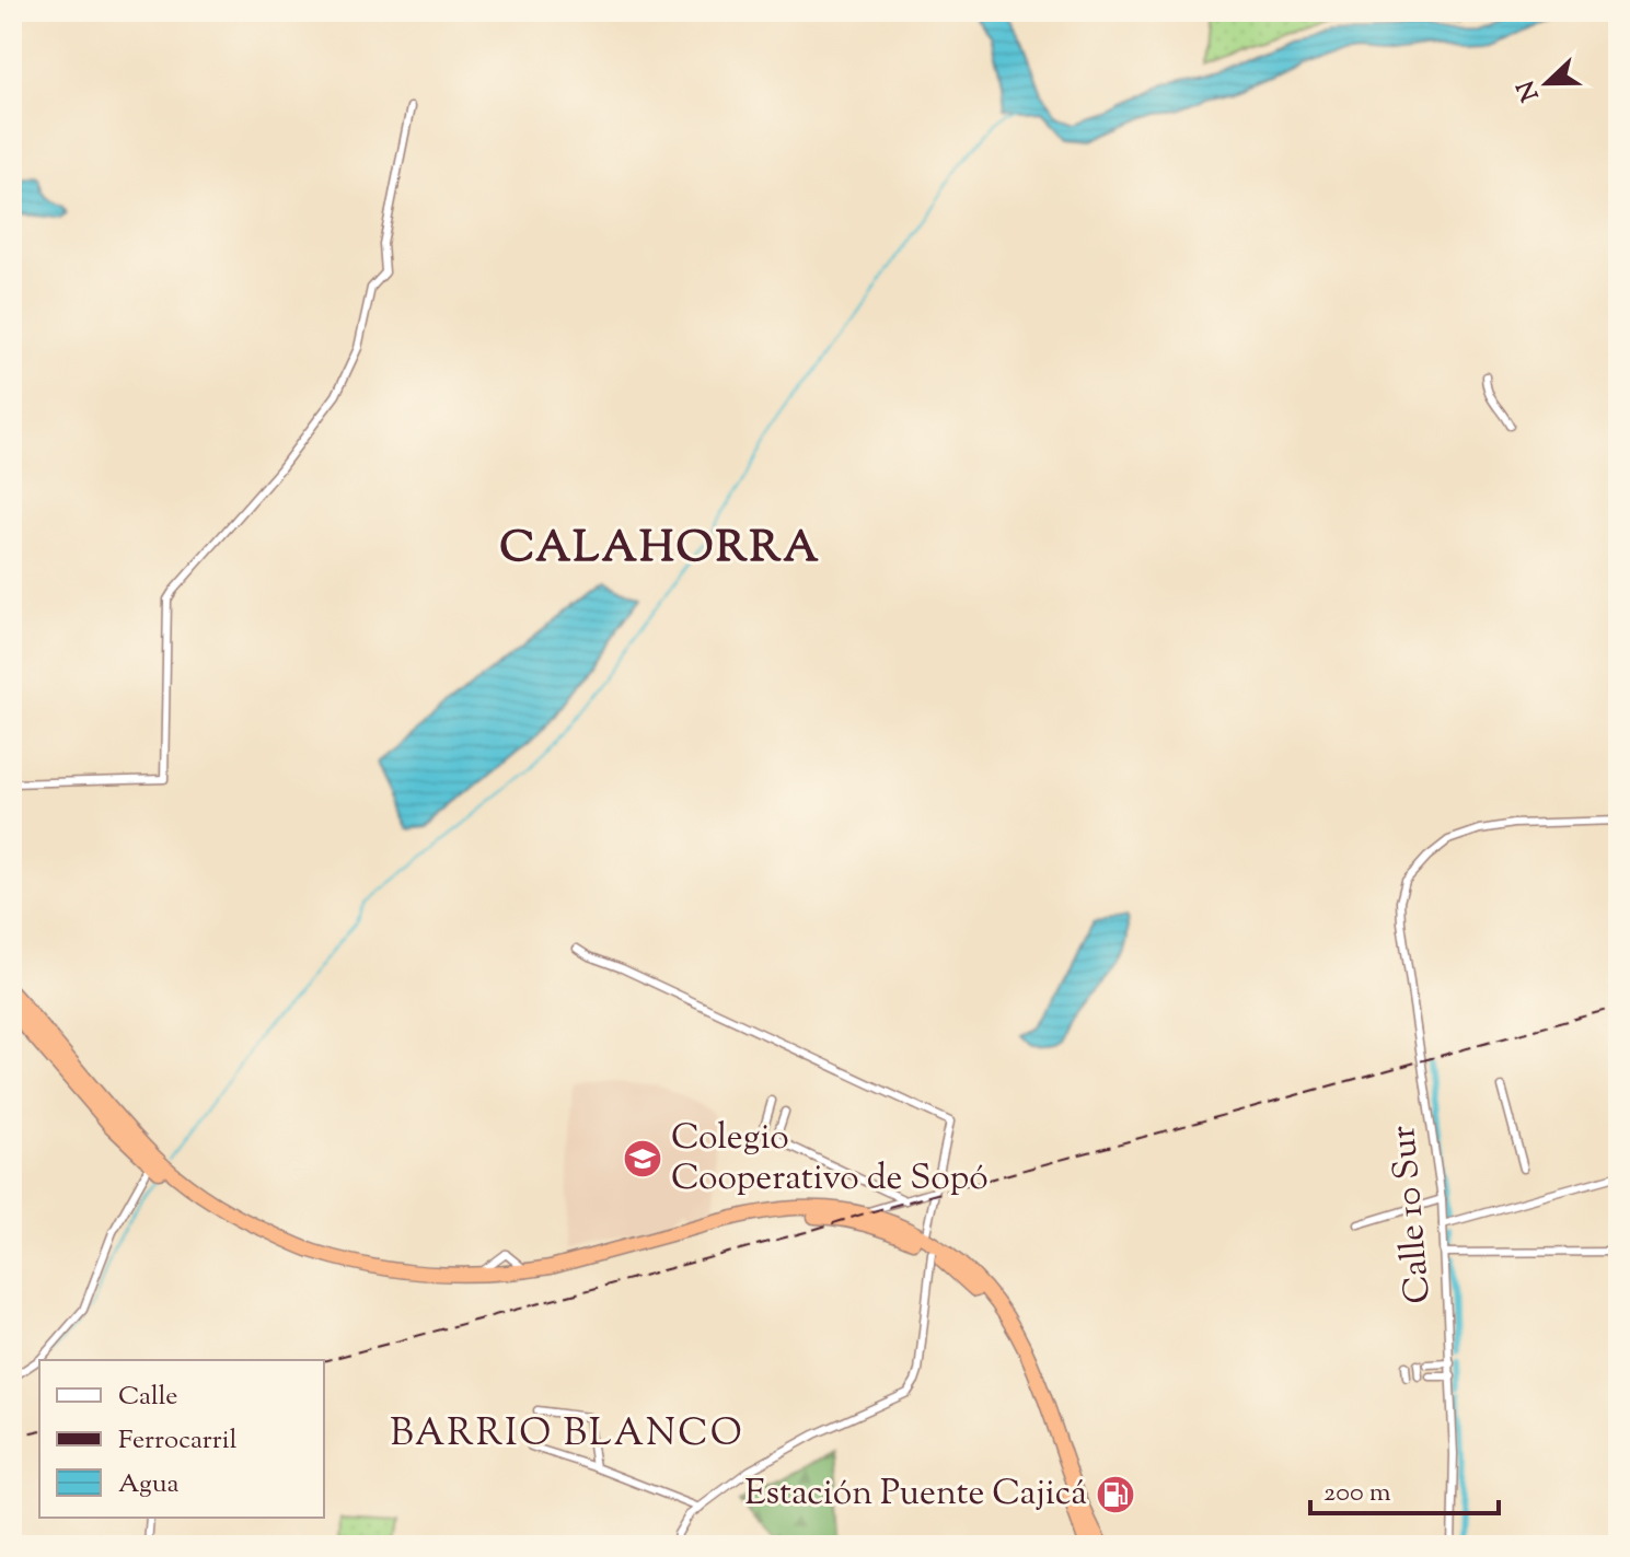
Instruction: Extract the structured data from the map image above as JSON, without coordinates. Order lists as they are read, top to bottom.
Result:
{
  "streets": {
    "street": ["Calle 10 Sur"]
  },
  "districts": ["CALAHORRA", "BARRIO BLANCO"],
  "places": {
    "school or university": ["Colegio Cooperativo de Sopó"],
    "fuel station": ["Estación Puente Cajicá"]
  },
  "legend": ["Calle", "Ferrocarril", "Agua"],
  "scale_bar": "200 m",
  "north": "left"
}
